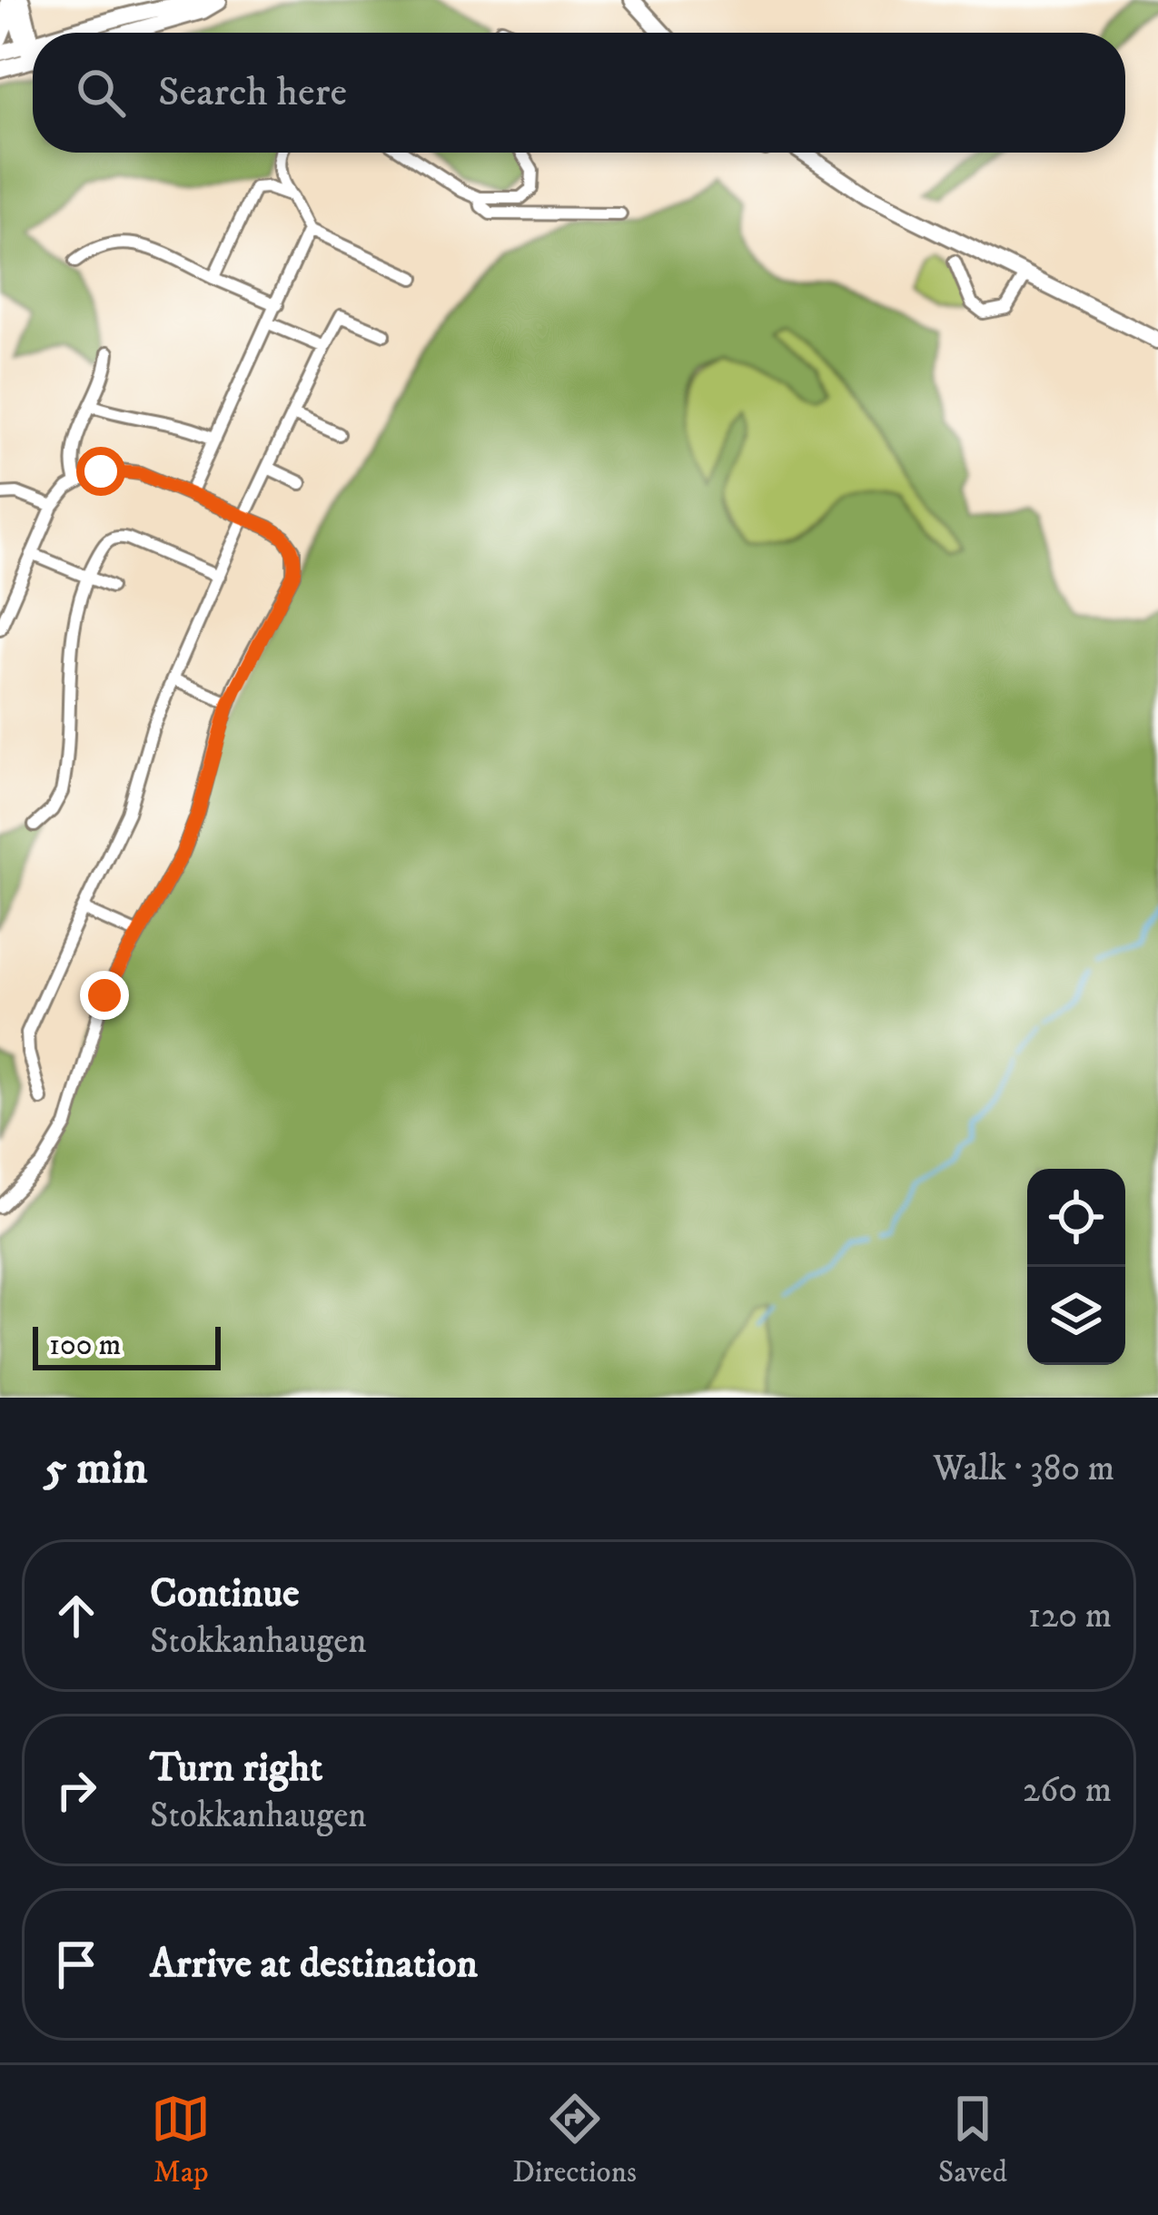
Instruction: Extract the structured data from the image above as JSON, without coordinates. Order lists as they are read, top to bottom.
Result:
{
  "scale_bar": "100 m",
  "page": {
    "search": "Search here",
    "scale": "100 m",
    "heading": ["5 min", "Walk · 380 m"],
    "list": [
      ["Continue", "Stokkanhaugen", "120 m"],
      ["Turn right", "Stokkanhaugen", "260 m"],
      "Arrive at destination"
    ],
    "nav": ["Map", "Directions", "Saved"]
  }
}
